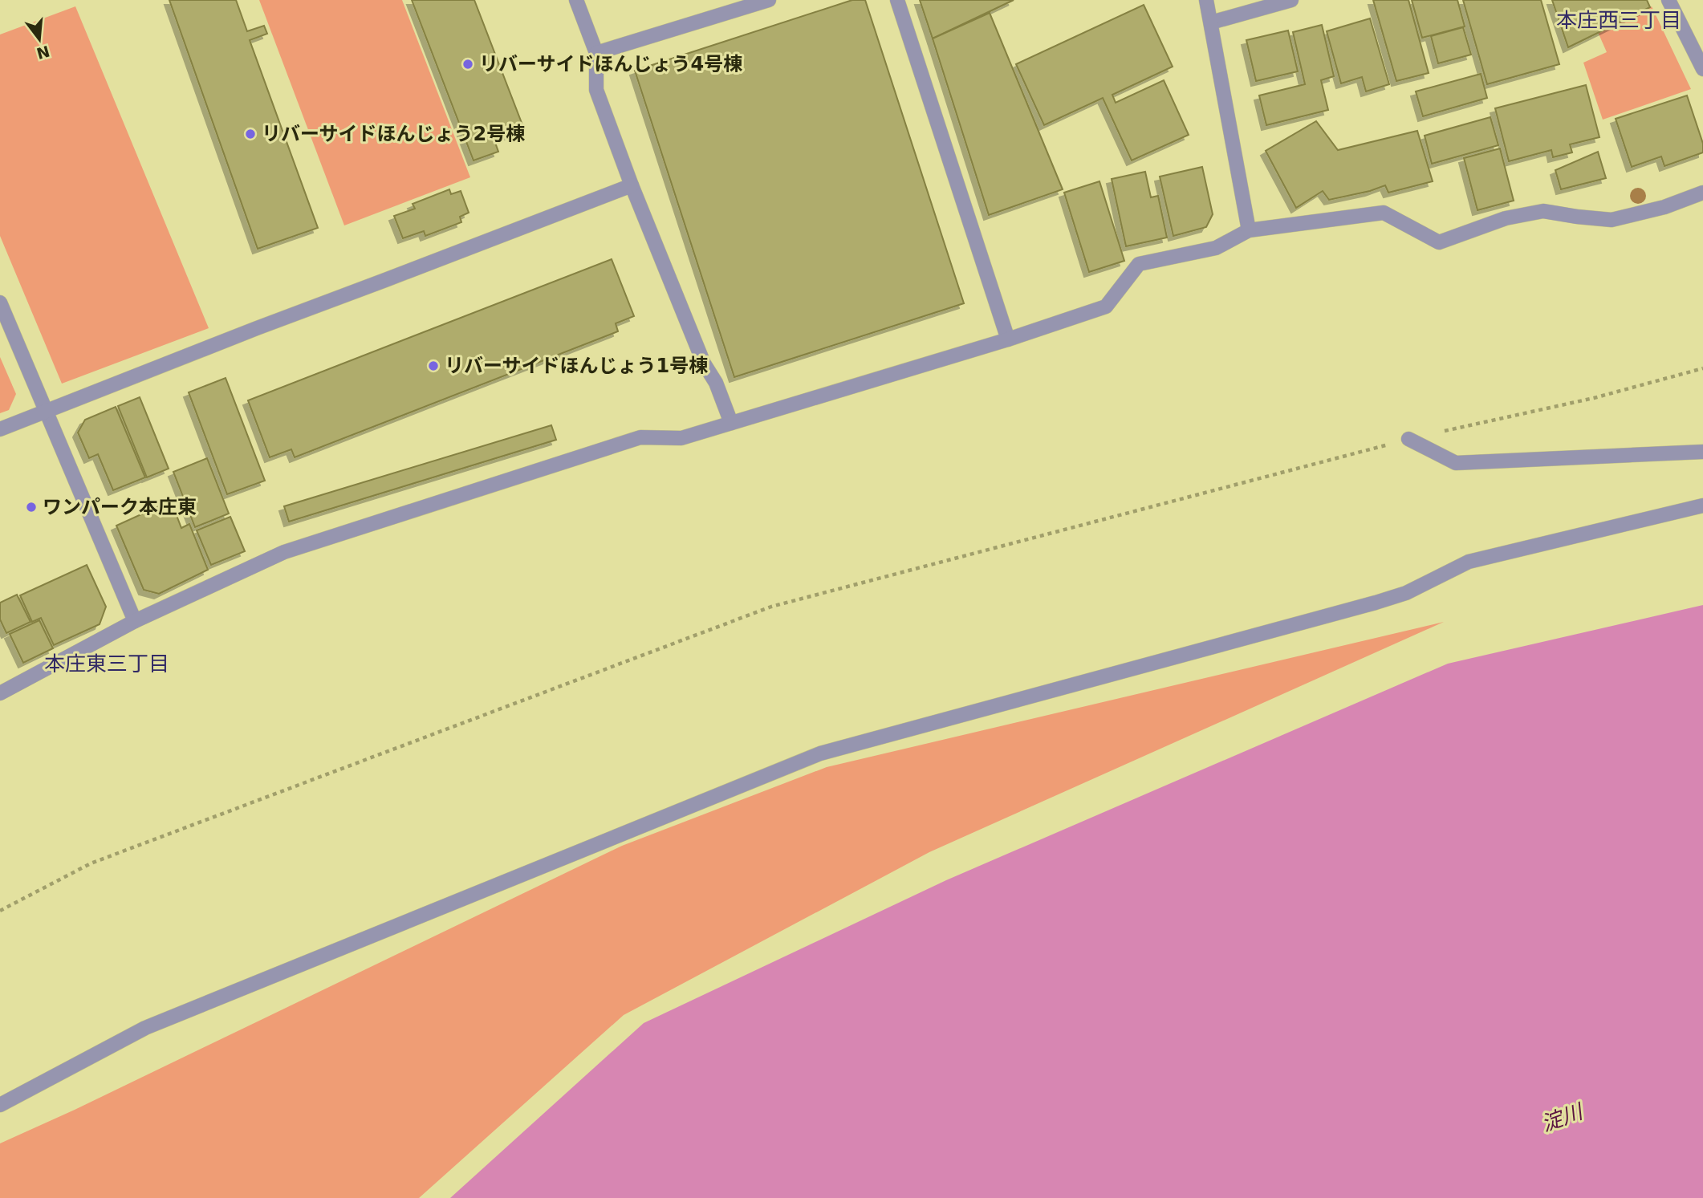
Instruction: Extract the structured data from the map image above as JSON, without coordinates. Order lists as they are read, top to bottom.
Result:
{
  "districts": ["本庄西三丁目", "本庄東三丁目"],
  "water": ["淀川"],
  "places": [
    "リバーサイドほんじょう4号棟",
    "リバーサイドほんじょう2号棟",
    "リバーサイドほんじょう1号棟",
    "ワンパーク本庄東"
  ],
  "north": "bottom"
}
